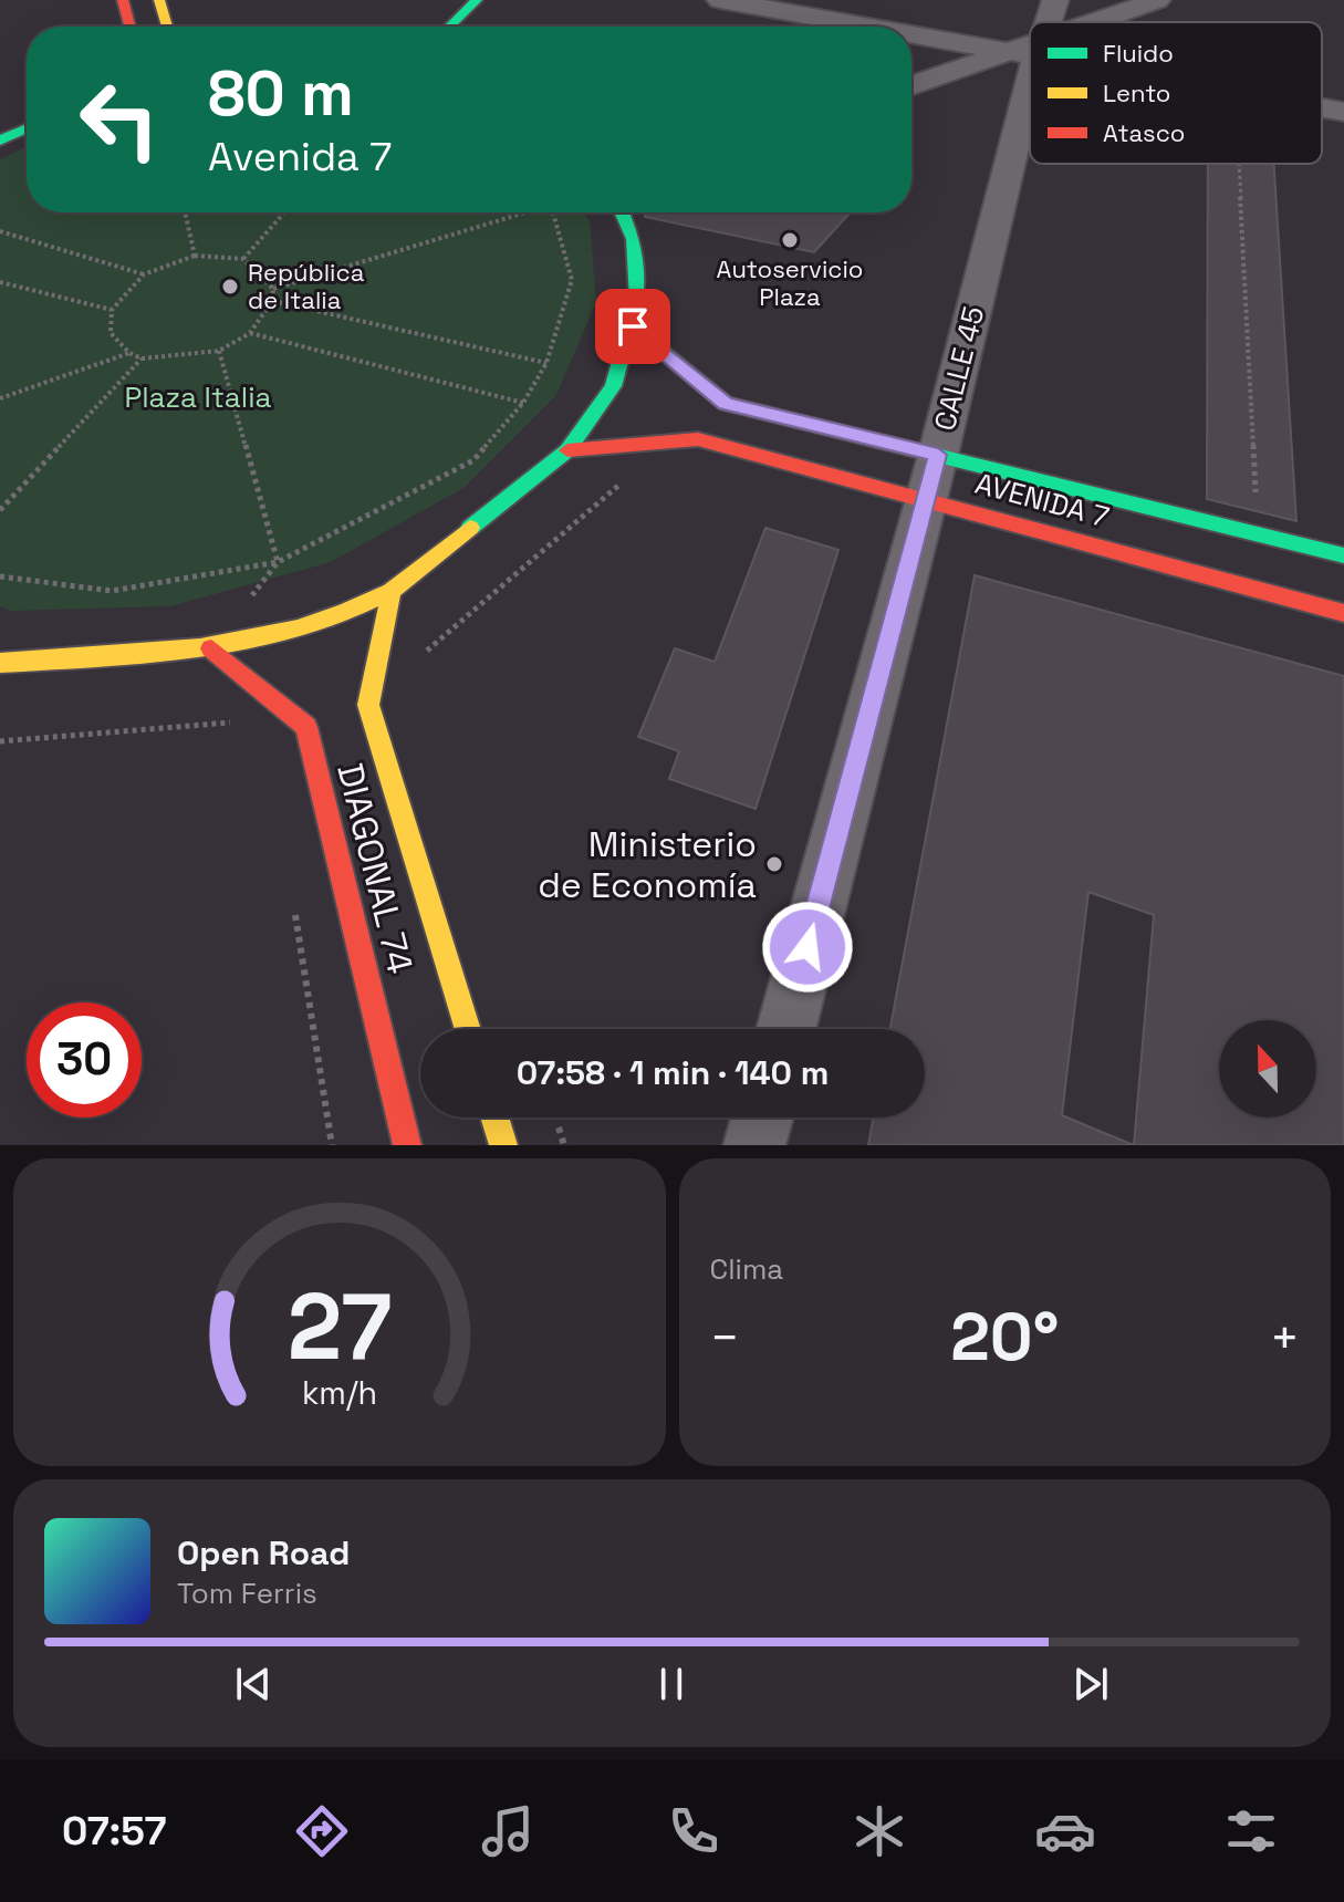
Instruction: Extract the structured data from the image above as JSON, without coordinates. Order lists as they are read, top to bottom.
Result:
{
  "streets": {
    "main road": ["AVENIDA 7", "DIAGONAL 74"],
    "street": ["CALLE 45"]
  },
  "crossings": [
    ["CALLE 45", "AVENIDA 7"]
  ],
  "parks": ["Plaza Italia"],
  "places": ["Autoservicio Plaza", "República de Italia", "Ministerio de Economía"],
  "legend": ["Fluido", "Lento", "Atasco"],
  "north": "top",
  "page": {
    "turn": ["80 m", "Avenida 7"],
    "limit": "30",
    "trip": "07:58 · 1 min · 140 m",
    "tile": "Clima",
    "heat": ["−", "20°", "+"],
    "song": ["Open Road", "Tom Ferris"],
    "tabs": "07:57",
    "gauge": ["27", "km/h"]
  }
}
